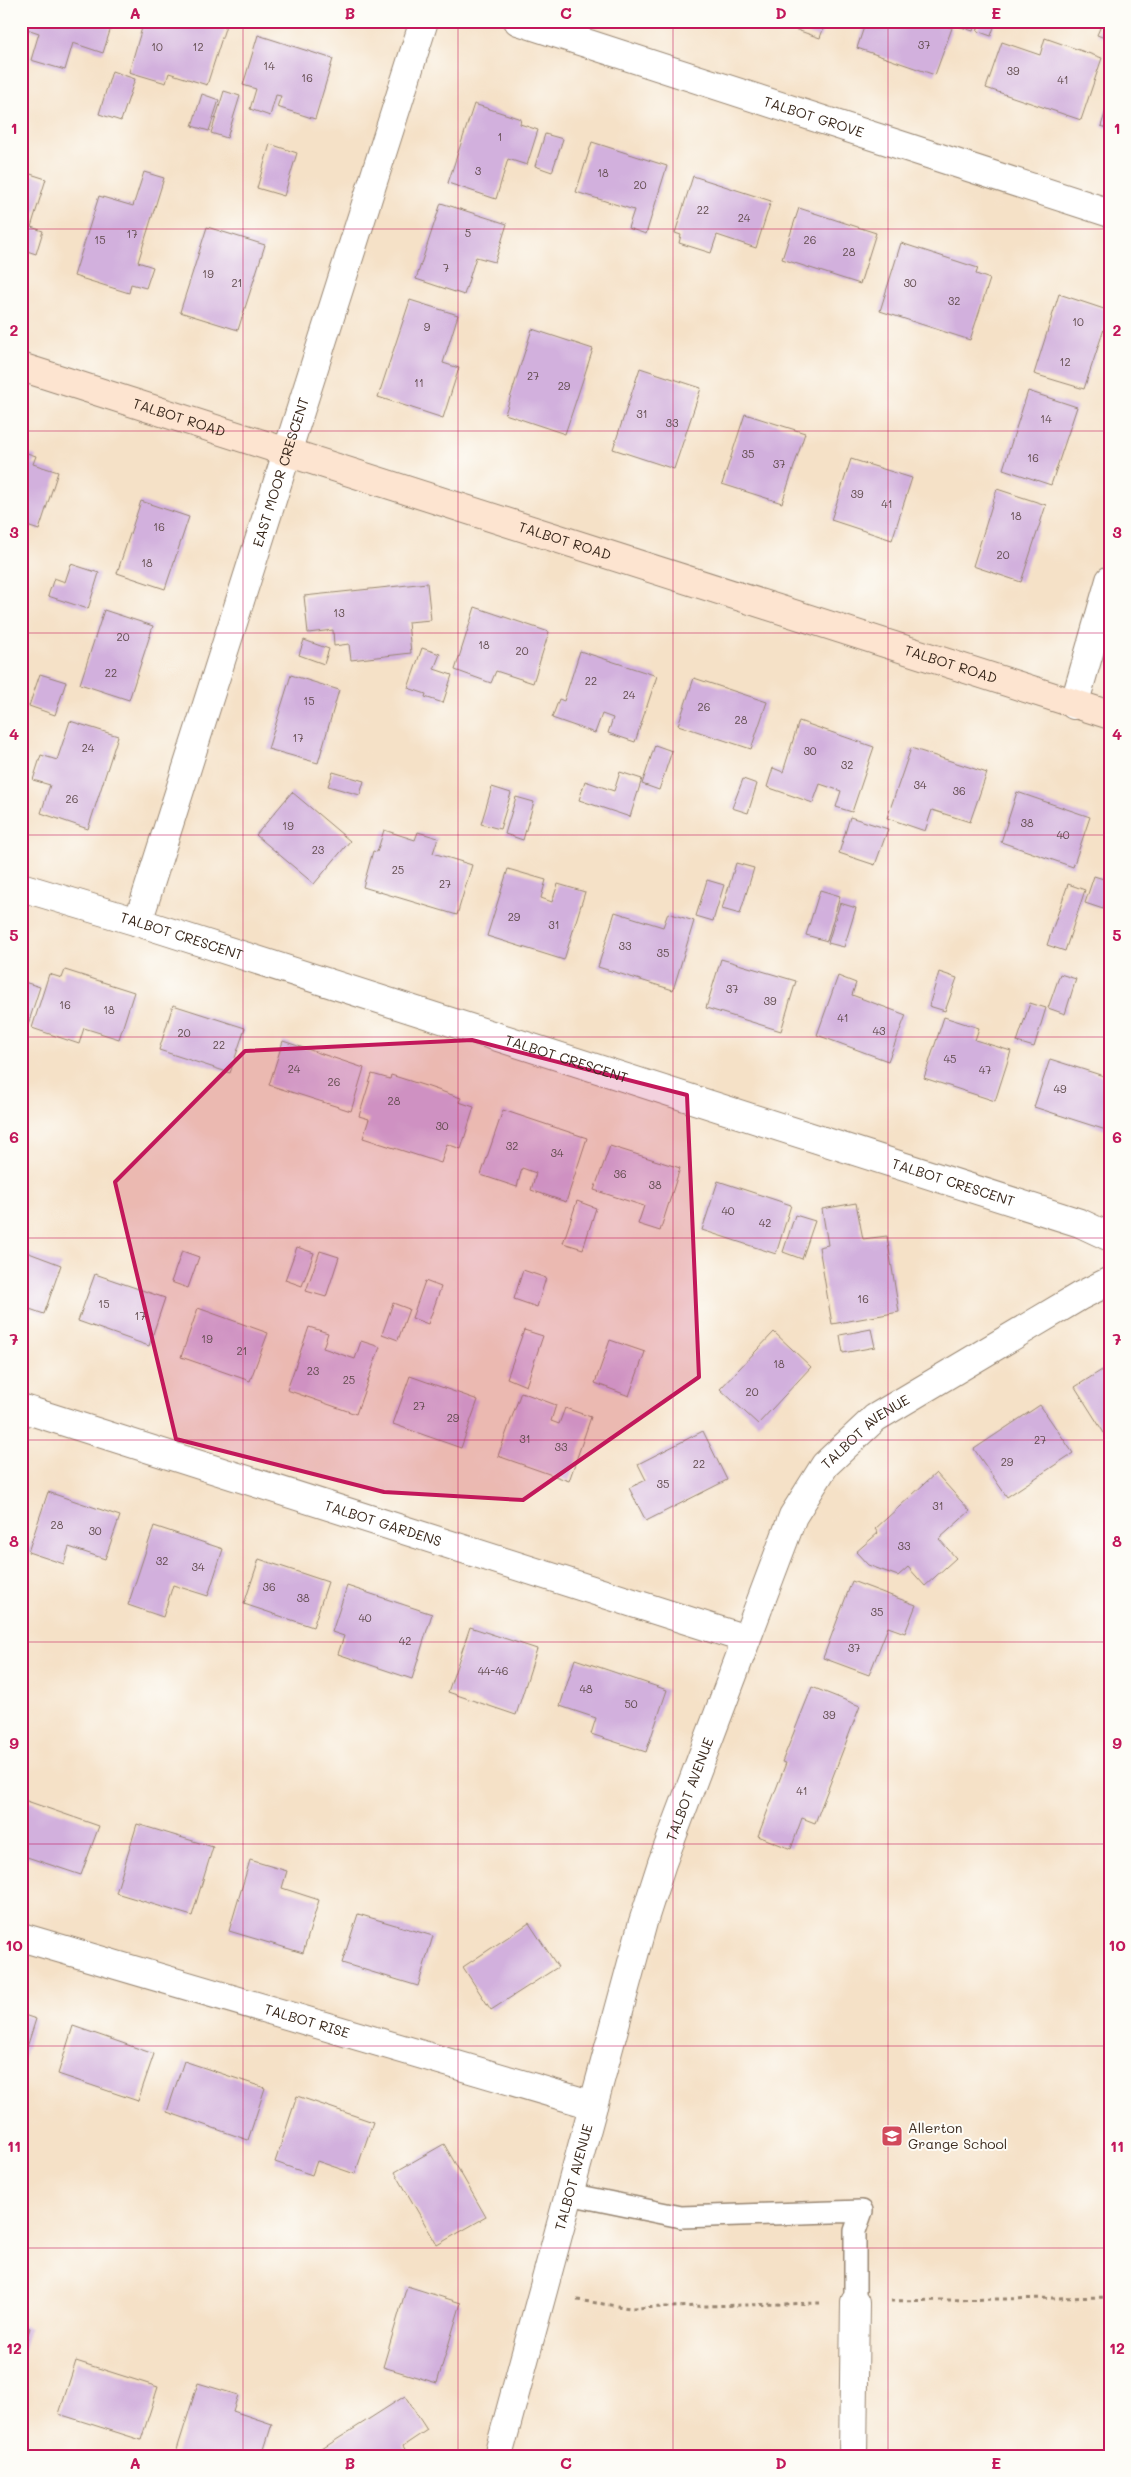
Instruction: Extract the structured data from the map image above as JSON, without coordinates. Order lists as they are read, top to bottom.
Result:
{
  "streets": {
    "street": [
      "TALBOT GROVE",
      "TALBOT ROAD",
      "EAST MOOR CRESCENT",
      "TALBOT CRESCENT",
      "TALBOT AVENUE",
      "TALBOT GARDENS",
      "TALBOT RISE"
    ]
  },
  "crossings": [
    ["TALBOT ROAD", "EAST MOOR CRESCENT"],
    ["EAST MOOR CRESCENT", "TALBOT CRESCENT"],
    ["TALBOT AVENUE", "TALBOT GARDENS"],
    ["TALBOT AVENUE", "TALBOT RISE"]
  ],
  "places": {
    "school or university": ["Allerton Grange School"]
  },
  "house_numbers": [
    "37",
    "10",
    "12",
    "14",
    "39",
    "16",
    "41",
    "1",
    "3",
    "18",
    "20",
    "22",
    "24",
    "5",
    "17",
    "15",
    "26",
    "28",
    "7",
    "19",
    "21",
    "30",
    "32",
    "10",
    "9",
    "12",
    "27",
    "11",
    "29",
    "31",
    "14",
    "33",
    "35",
    "16",
    "37",
    "39",
    "41",
    "18",
    "16",
    "20",
    "18",
    "13",
    "20",
    "18",
    "20",
    "22",
    "22",
    "24",
    "15",
    "26",
    "28",
    "17",
    "24",
    "30",
    "32",
    "34",
    "36",
    "26",
    "38",
    "19",
    "40",
    "23",
    "25",
    "27",
    "29",
    "31",
    "33",
    "35",
    "37",
    "39",
    "16",
    "18",
    "41",
    "43",
    "20",
    "22",
    "45",
    "24",
    "47",
    "26",
    "49",
    "28",
    "30",
    "32",
    "34",
    "36",
    "38",
    "40",
    "42",
    "16",
    "15",
    "17",
    "19",
    "21",
    "18",
    "23",
    "25",
    "20",
    "27",
    "29",
    "31",
    "27",
    "33",
    "29",
    "22",
    "35",
    "31",
    "28",
    "30",
    "33",
    "32",
    "34",
    "36",
    "38",
    "35",
    "40",
    "42",
    "37",
    "44-46",
    "48",
    "50",
    "39",
    "41"
  ],
  "grid": {
    "columns": [
      "A",
      "B",
      "C",
      "D",
      "E"
    ],
    "rows": [
      "1",
      "2",
      "3",
      "4",
      "5",
      "6",
      "7",
      "8",
      "9",
      "10",
      "11",
      "12"
    ]
  }
}
